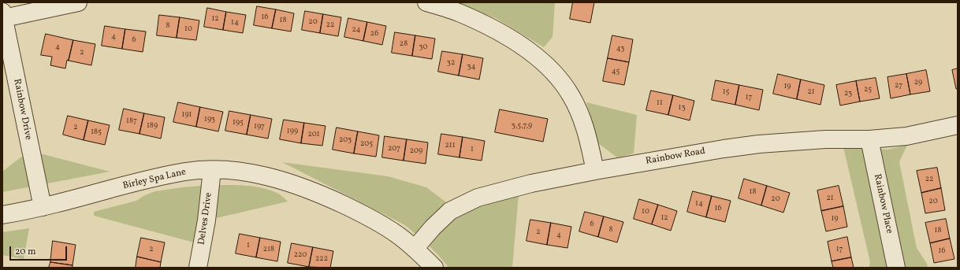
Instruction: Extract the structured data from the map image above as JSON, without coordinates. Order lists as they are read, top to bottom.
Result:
{
  "streets": {
    "street": [
      "Rainbow Drive",
      "Rainbow Road",
      "Birley Spa Lane",
      "Rainbow Place",
      "Delves Drive"
    ]
  },
  "crossings": [
    ["Rainbow Drive", "Birley Spa Lane"],
    ["Rainbow Road", "Birley Spa Lane"],
    ["Rainbow Road", "Rainbow Place"],
    ["Birley Spa Lane", "Delves Drive"]
  ],
  "house_numbers": [
    "16",
    "12",
    "18",
    "20",
    "14",
    "22",
    "8",
    "10",
    "24",
    "26",
    "4",
    "6",
    "28",
    "4",
    "30",
    "43",
    "2",
    "32",
    "34",
    "45",
    "29",
    "27",
    "19",
    "25",
    "15",
    "21",
    "23",
    "17",
    "11",
    "13",
    "191",
    "193",
    "187",
    "195",
    "189",
    "3,5,7,9",
    "197",
    "2",
    "199",
    "185",
    "201",
    "203",
    "205",
    "211",
    "207",
    "1",
    "209",
    "22",
    "18",
    "21",
    "20",
    "20",
    "14",
    "16",
    "10",
    "12",
    "19",
    "6",
    "8",
    "18",
    "2",
    "4",
    "1",
    "2",
    "218",
    "17",
    "16",
    "220",
    "222"
  ],
  "scale_bar": "20 m"
}
